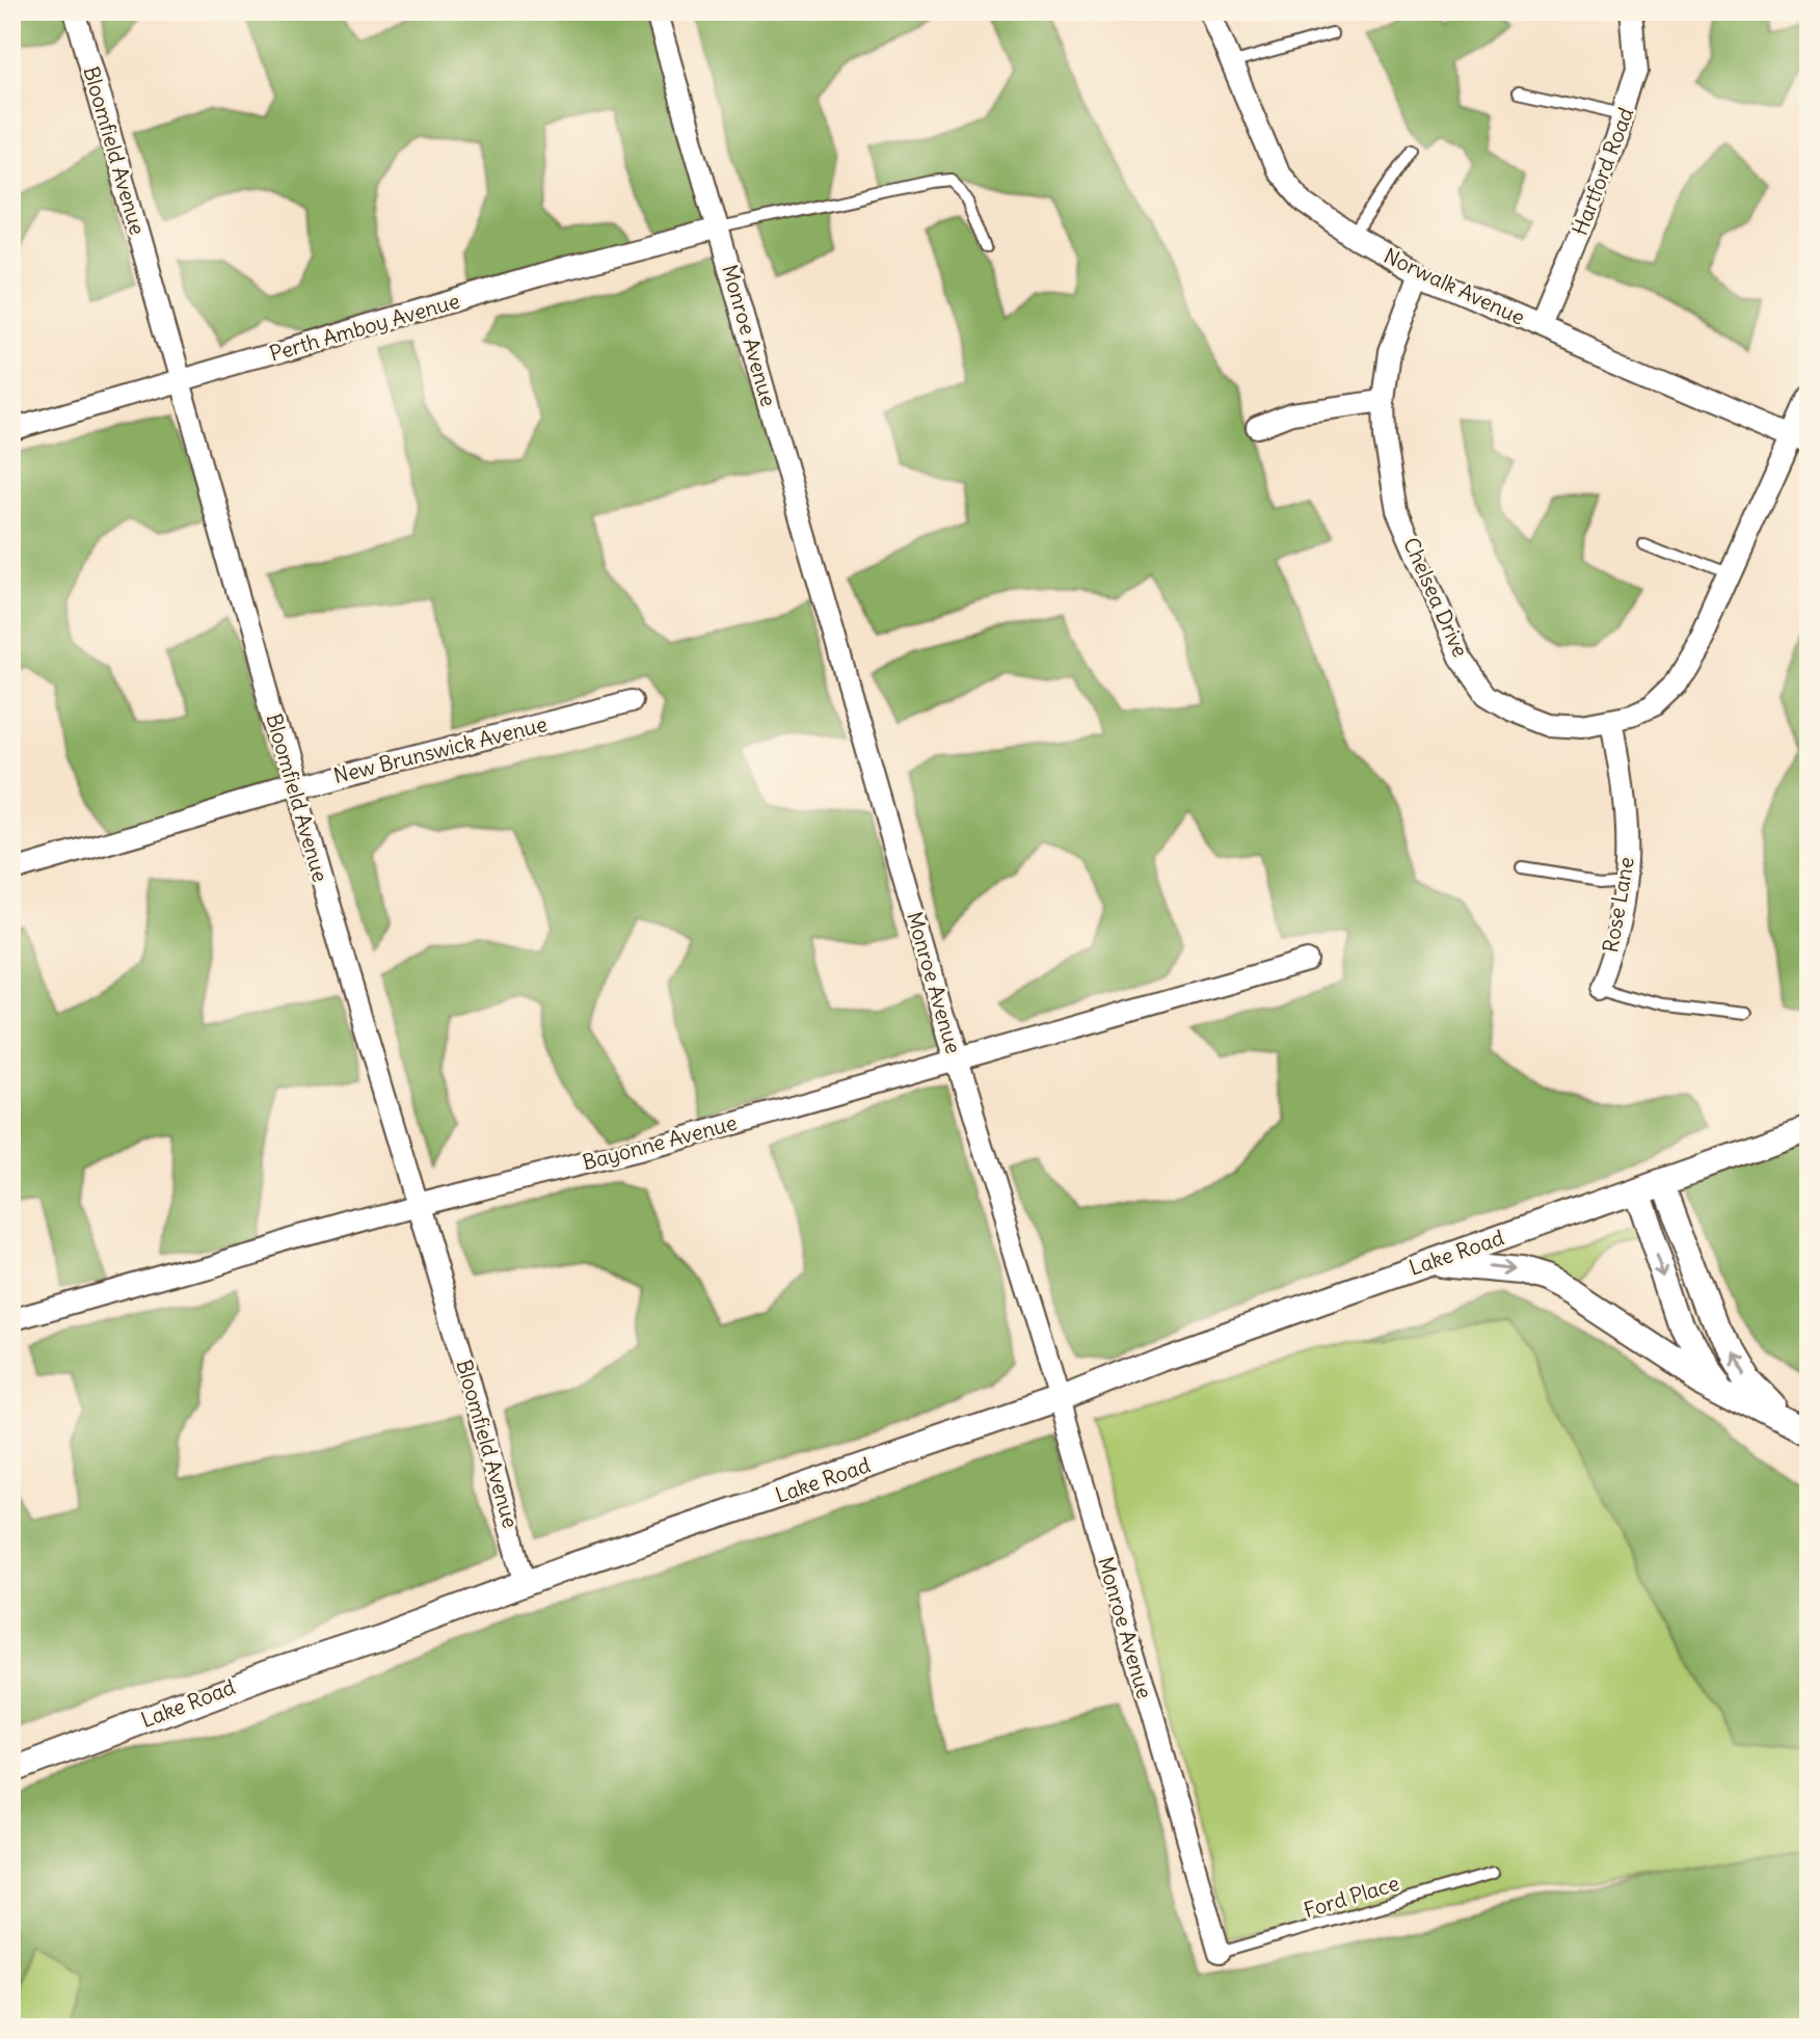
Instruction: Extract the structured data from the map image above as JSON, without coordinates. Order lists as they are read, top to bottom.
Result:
{
  "streets": {
    "street": [
      "Bloomfield Avenue",
      "Hartford Road",
      "Norwalk Avenue",
      "Perth Amboy Avenue",
      "Monroe Avenue",
      "Chelsea Drive",
      "New Brunswick Avenue",
      "Rose Lane",
      "Bayonne Avenue",
      "Lake Road"
    ],
    "lane": ["Ford Place"]
  },
  "crossings": [
    ["Bloomfield Avenue", "Perth Amboy Avenue"],
    ["Bloomfield Avenue", "New Brunswick Avenue"],
    ["Bloomfield Avenue", "Bayonne Avenue"],
    ["Bloomfield Avenue", "Lake Road"],
    ["Hartford Road", "Norwalk Avenue"],
    ["Norwalk Avenue", "Chelsea Drive"],
    ["Perth Amboy Avenue", "Monroe Avenue"],
    ["Monroe Avenue", "Bayonne Avenue"],
    ["Monroe Avenue", "Lake Road"],
    ["Monroe Avenue", "Ford Place"],
    ["Chelsea Drive", "Rose Lane"]
  ]
}
